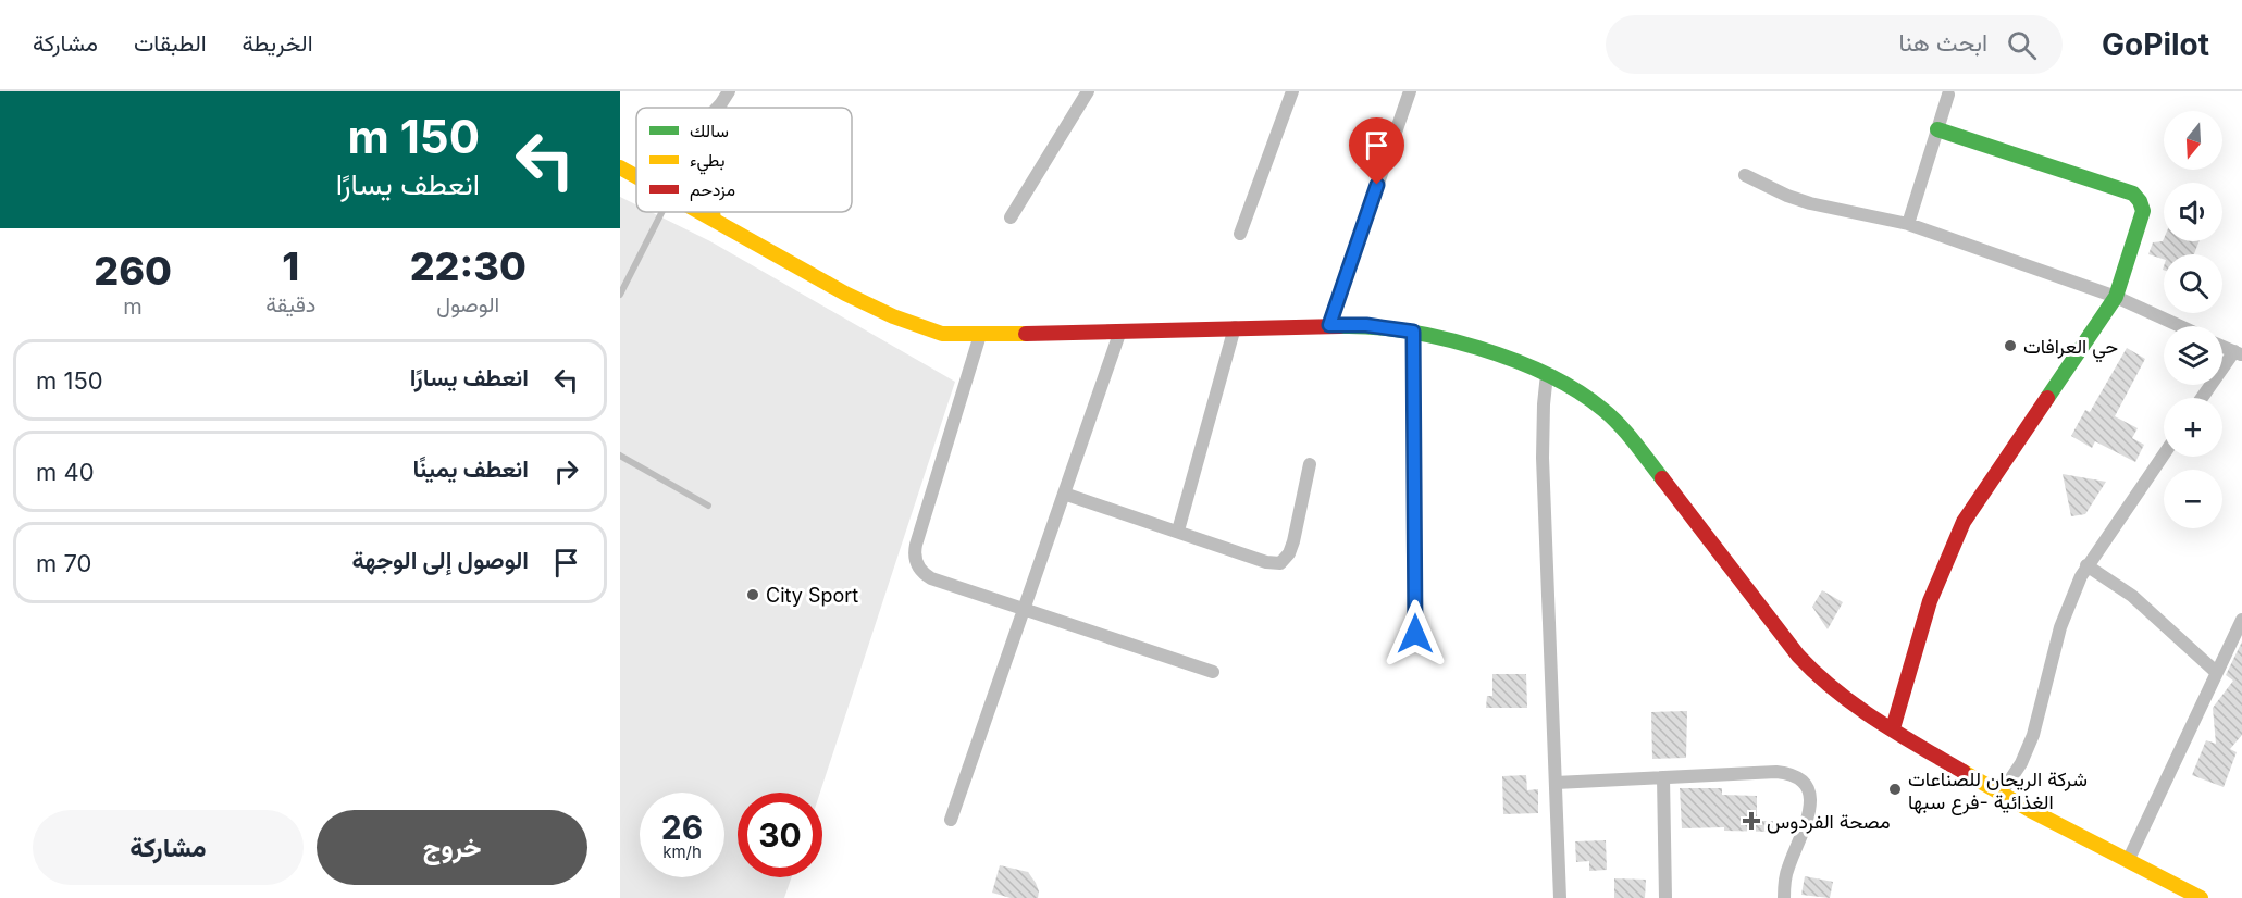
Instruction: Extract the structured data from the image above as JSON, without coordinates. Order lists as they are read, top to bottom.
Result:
{
  "places": {
    "other": ["حي العرافات", "City Sport", "شركة الريحان للصناعات الغذائية -فرع سبها"],
    "health": ["مصحة الفردوس"]
  },
  "legend": ["سالك", "بطيء", "مزدحم"],
  "north": "bottom",
  "page": {
    "header": "GoPilot",
    "search": "ابحث هنا",
    "nav": ["الخريطة", "الطبقات", "مشاركة"],
    "turn": ["150 m", "انعطف يسارًا"],
    "map_buttons": ["+", "−"],
    "eta": [
      "22:30",
      "الوصول",
      "1",
      "دقيقة",
      "260",
      "m"
    ],
    "list": [
      {
        "name": "انعطف يسارًا",
        "value": "150 m"
      },
      {
        "name": "انعطف يمينًا",
        "value": "40 m"
      },
      {
        "name": "الوصول إلى الوجهة",
        "value": "70 m"
      }
    ],
    "speed": "26 km/h",
    "limit": "30",
    "buttons": ["خروج", "مشاركة"]
  }
}
